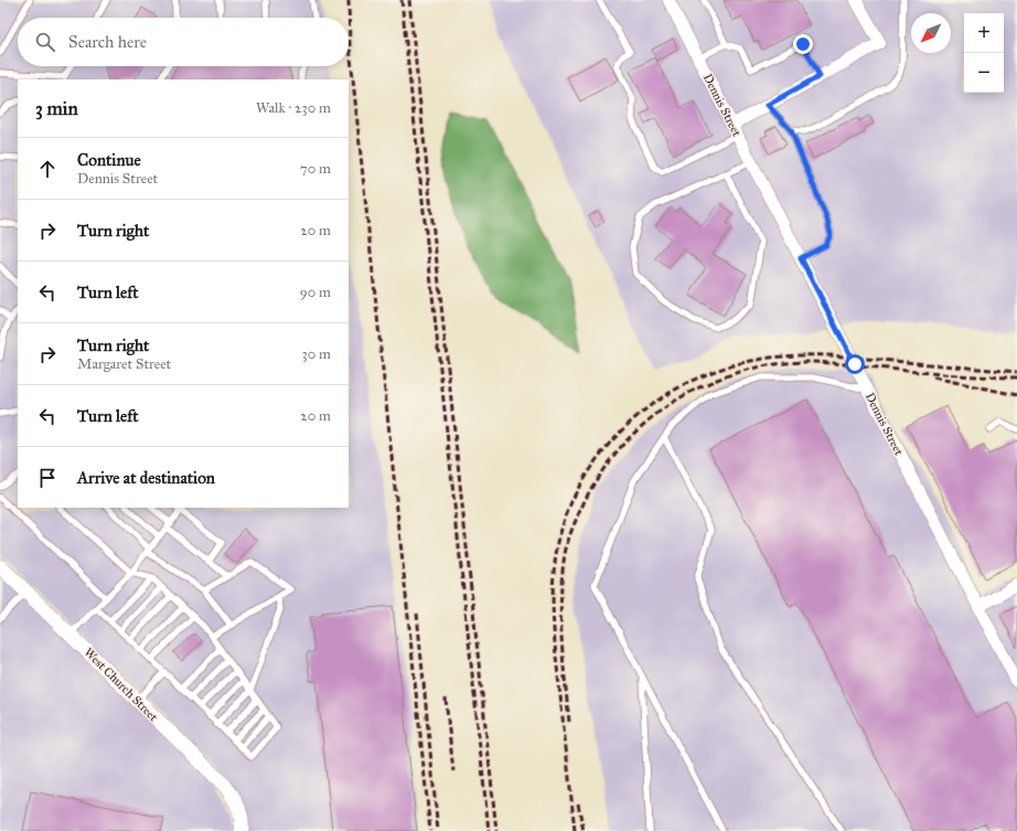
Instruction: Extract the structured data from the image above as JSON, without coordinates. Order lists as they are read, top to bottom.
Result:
{
  "streets": {
    "street": ["Dennis Street", "West Church Street"]
  },
  "north": "bottom left",
  "page": {
    "map_buttons": ["+", "−"],
    "search": "Search here",
    "heading": ["3 min", "Walk · 230 m"],
    "list": [
      ["Continue", "Dennis Street", "70 m"],
      ["Turn right", "20 m"],
      ["Turn left", "90 m"],
      ["Turn right", "Margaret Street", "30 m"],
      ["Turn left", "20 m"],
      "Arrive at destination"
    ]
  }
}
